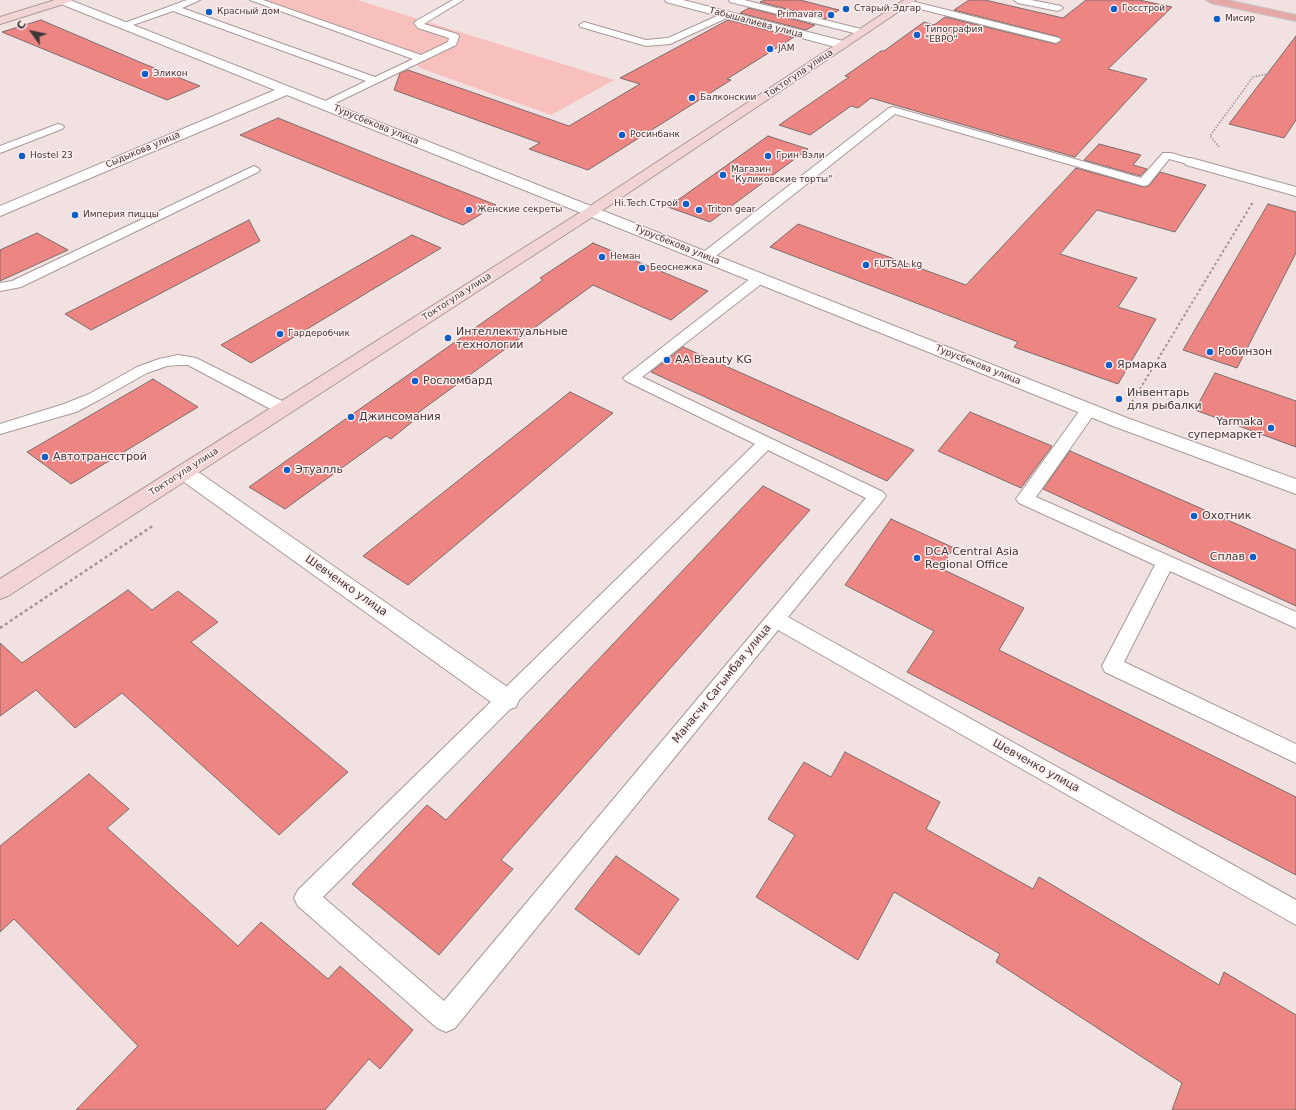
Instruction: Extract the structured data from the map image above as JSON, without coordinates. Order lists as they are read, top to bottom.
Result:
{
  "streets": {
    "main road": ["Токтогула улица"],
    "street": [
      "Табышалиева улица",
      "Турусбекова улица",
      "Сыдыкова улица",
      "Шевченко улица"
    ],
    "lane": ["Манасчи Сагымбая улица"]
  },
  "crossings": [
    ["Табышалиева улица", "Токтогула улица"],
    ["Токтогула улица", "Турусбекова улица"],
    ["Токтогула улица", "Шевченко улица"],
    ["Турусбекова улица", "Сыдыкова улица"],
    ["Шевченко улица", "Манасчи Сагымбая улица"]
  ],
  "places": [
    "Старый Эдгар",
    "Госстрой",
    "Красный дом",
    "Primavara",
    "Мисир",
    "Типография \"ЕВРО\"",
    "JAM",
    "Эликон",
    "Балконскии",
    "Росинбанк",
    "Hostel 23",
    "Грин Вэли",
    "Магазин \"Куликовские торты\"",
    "Hi.Tech.Строй",
    "Женские секреты",
    "Triton gear",
    "Империя пиццы",
    "Неман",
    "FUTSAL.kg",
    "Беоснежка",
    "Гардеробчик",
    "Интеллектуальные технологии",
    "Робинзон",
    "AA Beauty KG",
    "Ярмарка",
    "Росломбард",
    "Инвентарь для рыбалки",
    "Джинсомания",
    "Yarmaka супермаркет",
    "Автотрансстрой",
    "Этуалль",
    "Охотник",
    "Сплав",
    "DCA Central Asia Regional Office"
  ],
  "north": "top left"
}
